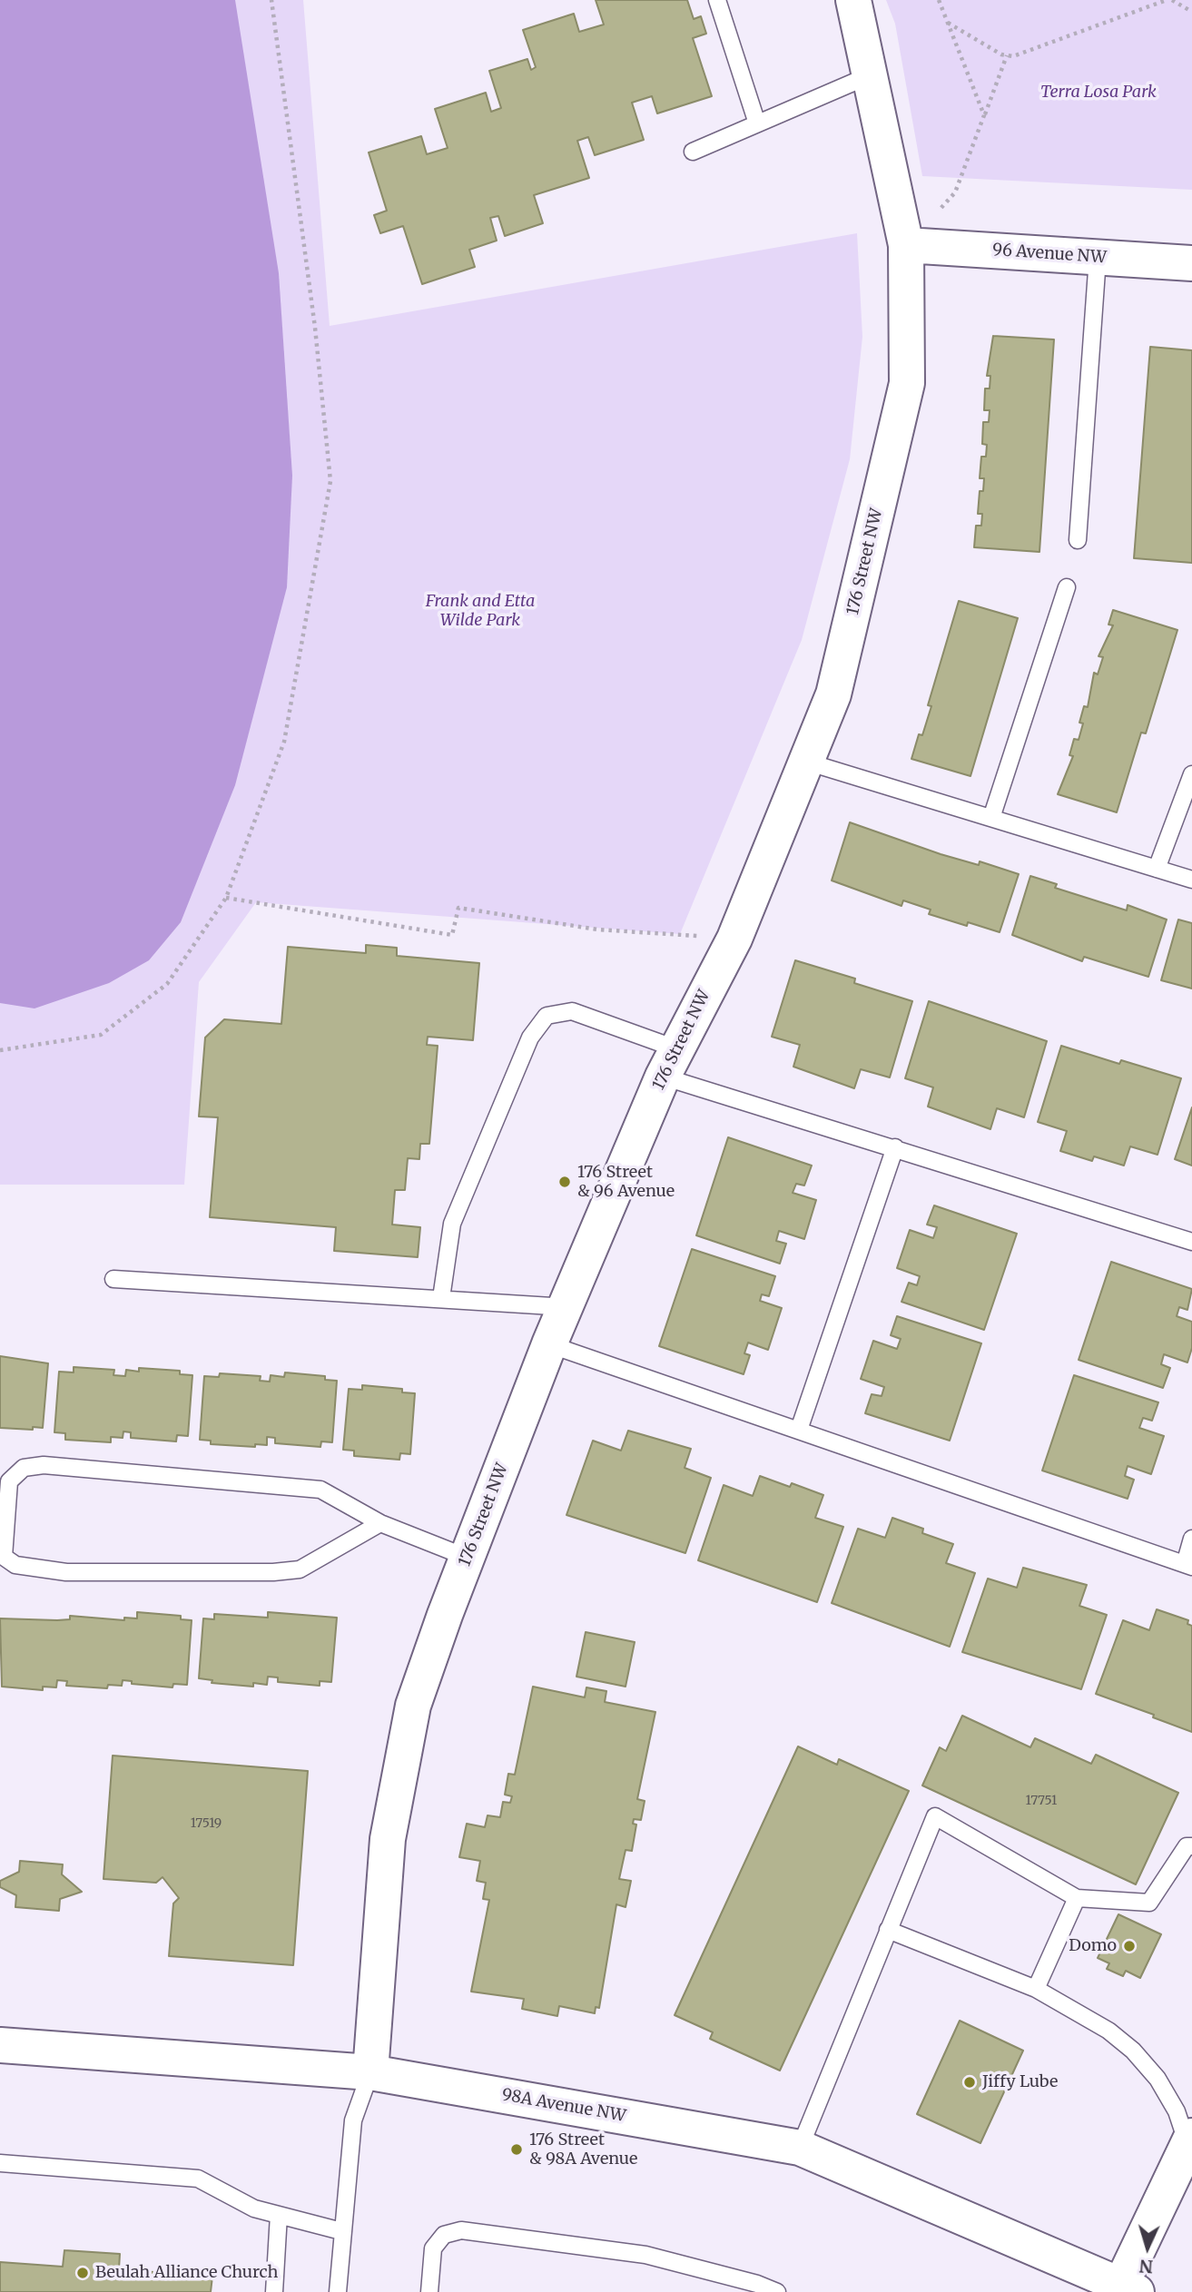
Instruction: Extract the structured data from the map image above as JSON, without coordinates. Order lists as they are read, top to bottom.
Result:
{
  "streets": {
    "street": ["96 Avenue NW", "176 Street NW", "98A Avenue NW"]
  },
  "crossings": [
    ["96 Avenue NW", "176 Street NW"],
    ["176 Street NW", "98A Avenue NW"]
  ],
  "parks": ["Terra Losa Park", "Frank and Etta Wilde Park"],
  "places": [
    "176 Street & 96 Avenue",
    "Domo",
    "Jiffy Lube",
    "176 Street & 98A Avenue",
    "Beulah Alliance Church"
  ],
  "house_numbers": ["17751", "17519"],
  "north": "bottom"
}
